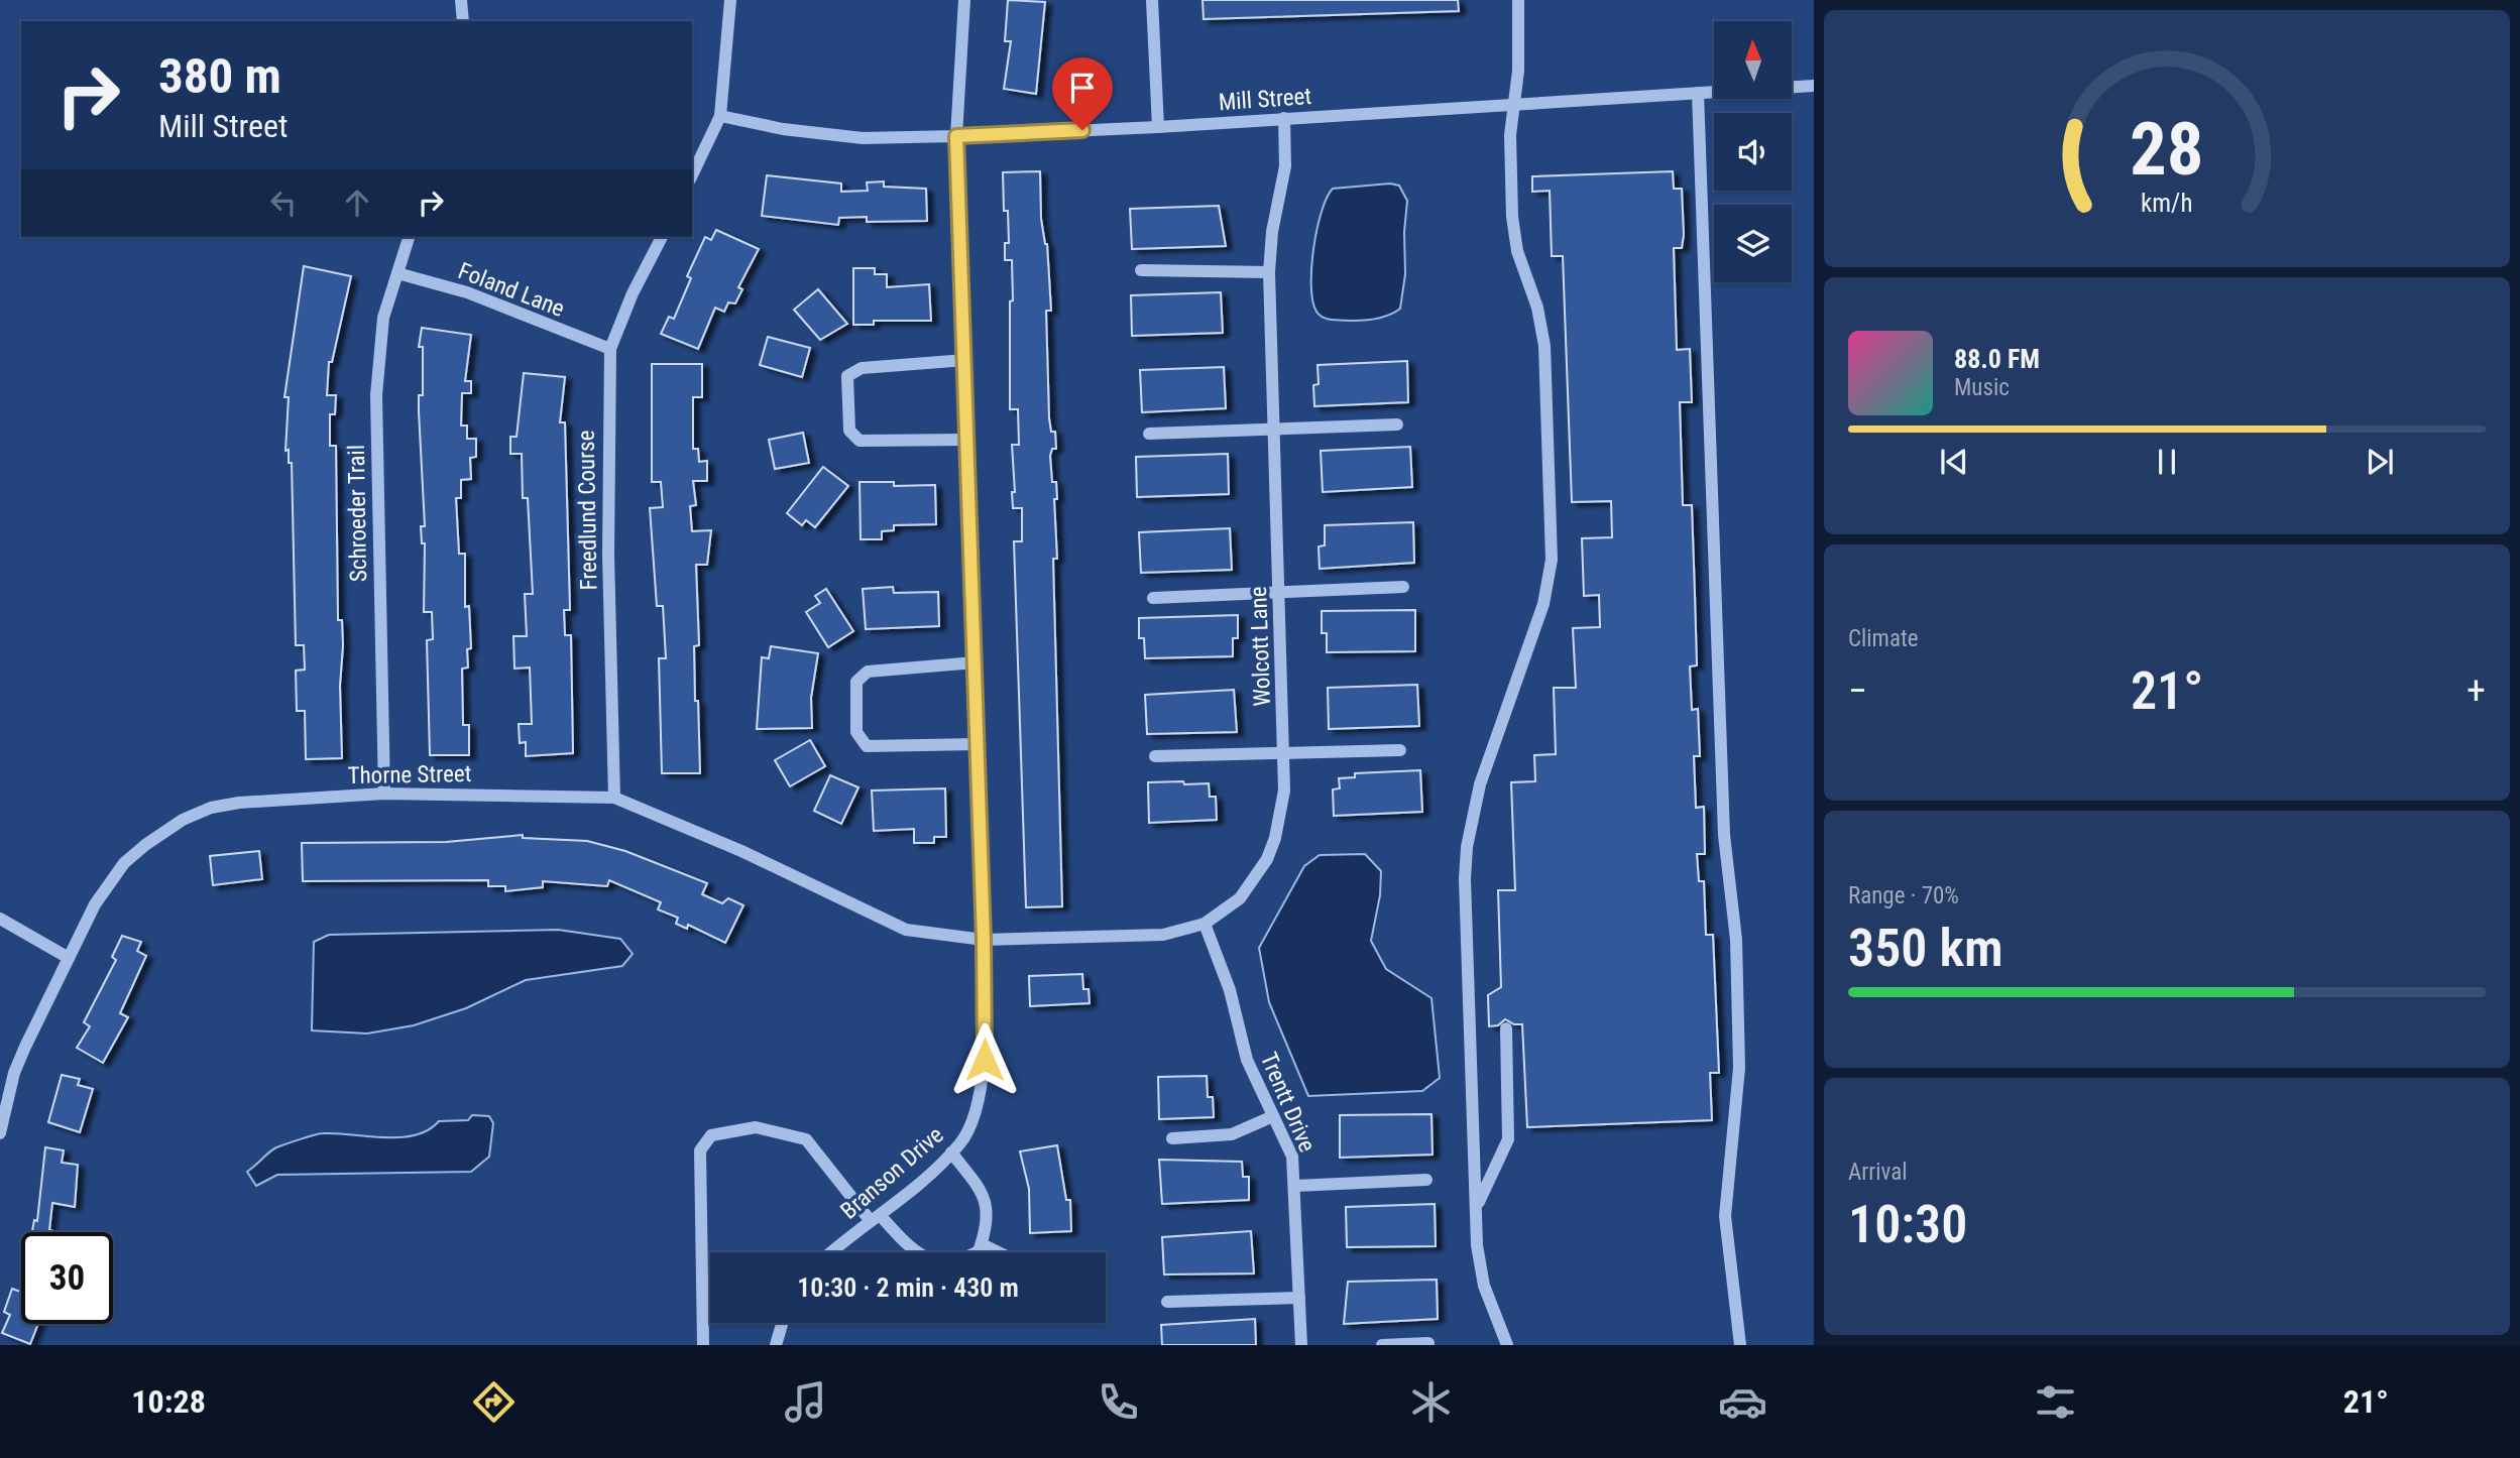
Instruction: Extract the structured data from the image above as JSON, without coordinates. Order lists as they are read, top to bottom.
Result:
{
  "streets": {
    "street": [
      "Mill Street",
      "Foland Lane",
      "Freedlund Course",
      "Schroeder Trail",
      "Wolcott Lane",
      "Thorne Street",
      "Trentt Drive",
      "Branson Drive"
    ]
  },
  "crossings": [
    ["Mill Street", "Wolcott Lane"],
    ["Mill Street", "Branson Drive"],
    ["Foland Lane", "Freedlund Course"],
    ["Foland Lane", "Schroeder Trail"],
    ["Freedlund Course", "Thorne Street"],
    ["Schroeder Trail", "Thorne Street"],
    ["Wolcott Lane", "Thorne Street"],
    ["Wolcott Lane", "Trentt Drive"],
    ["Wolcott Lane", "Branson Drive"],
    ["Thorne Street", "Branson Drive"]
  ],
  "north": "top",
  "page": {
    "turn": ["380 m", "Mill Street"],
    "song": ["88.0 FM", "Music"],
    "tile": [
      "Climate",
      ["Range · 70%", "350 km"],
      ["Arrival", "10:30"]
    ],
    "heat": ["−", "21°", "+"],
    "limit": "30",
    "trip": "10:30 · 2 min · 430 m",
    "tabs": ["10:28", "21°"],
    "gauge": ["28", "km/h"]
  }
}
